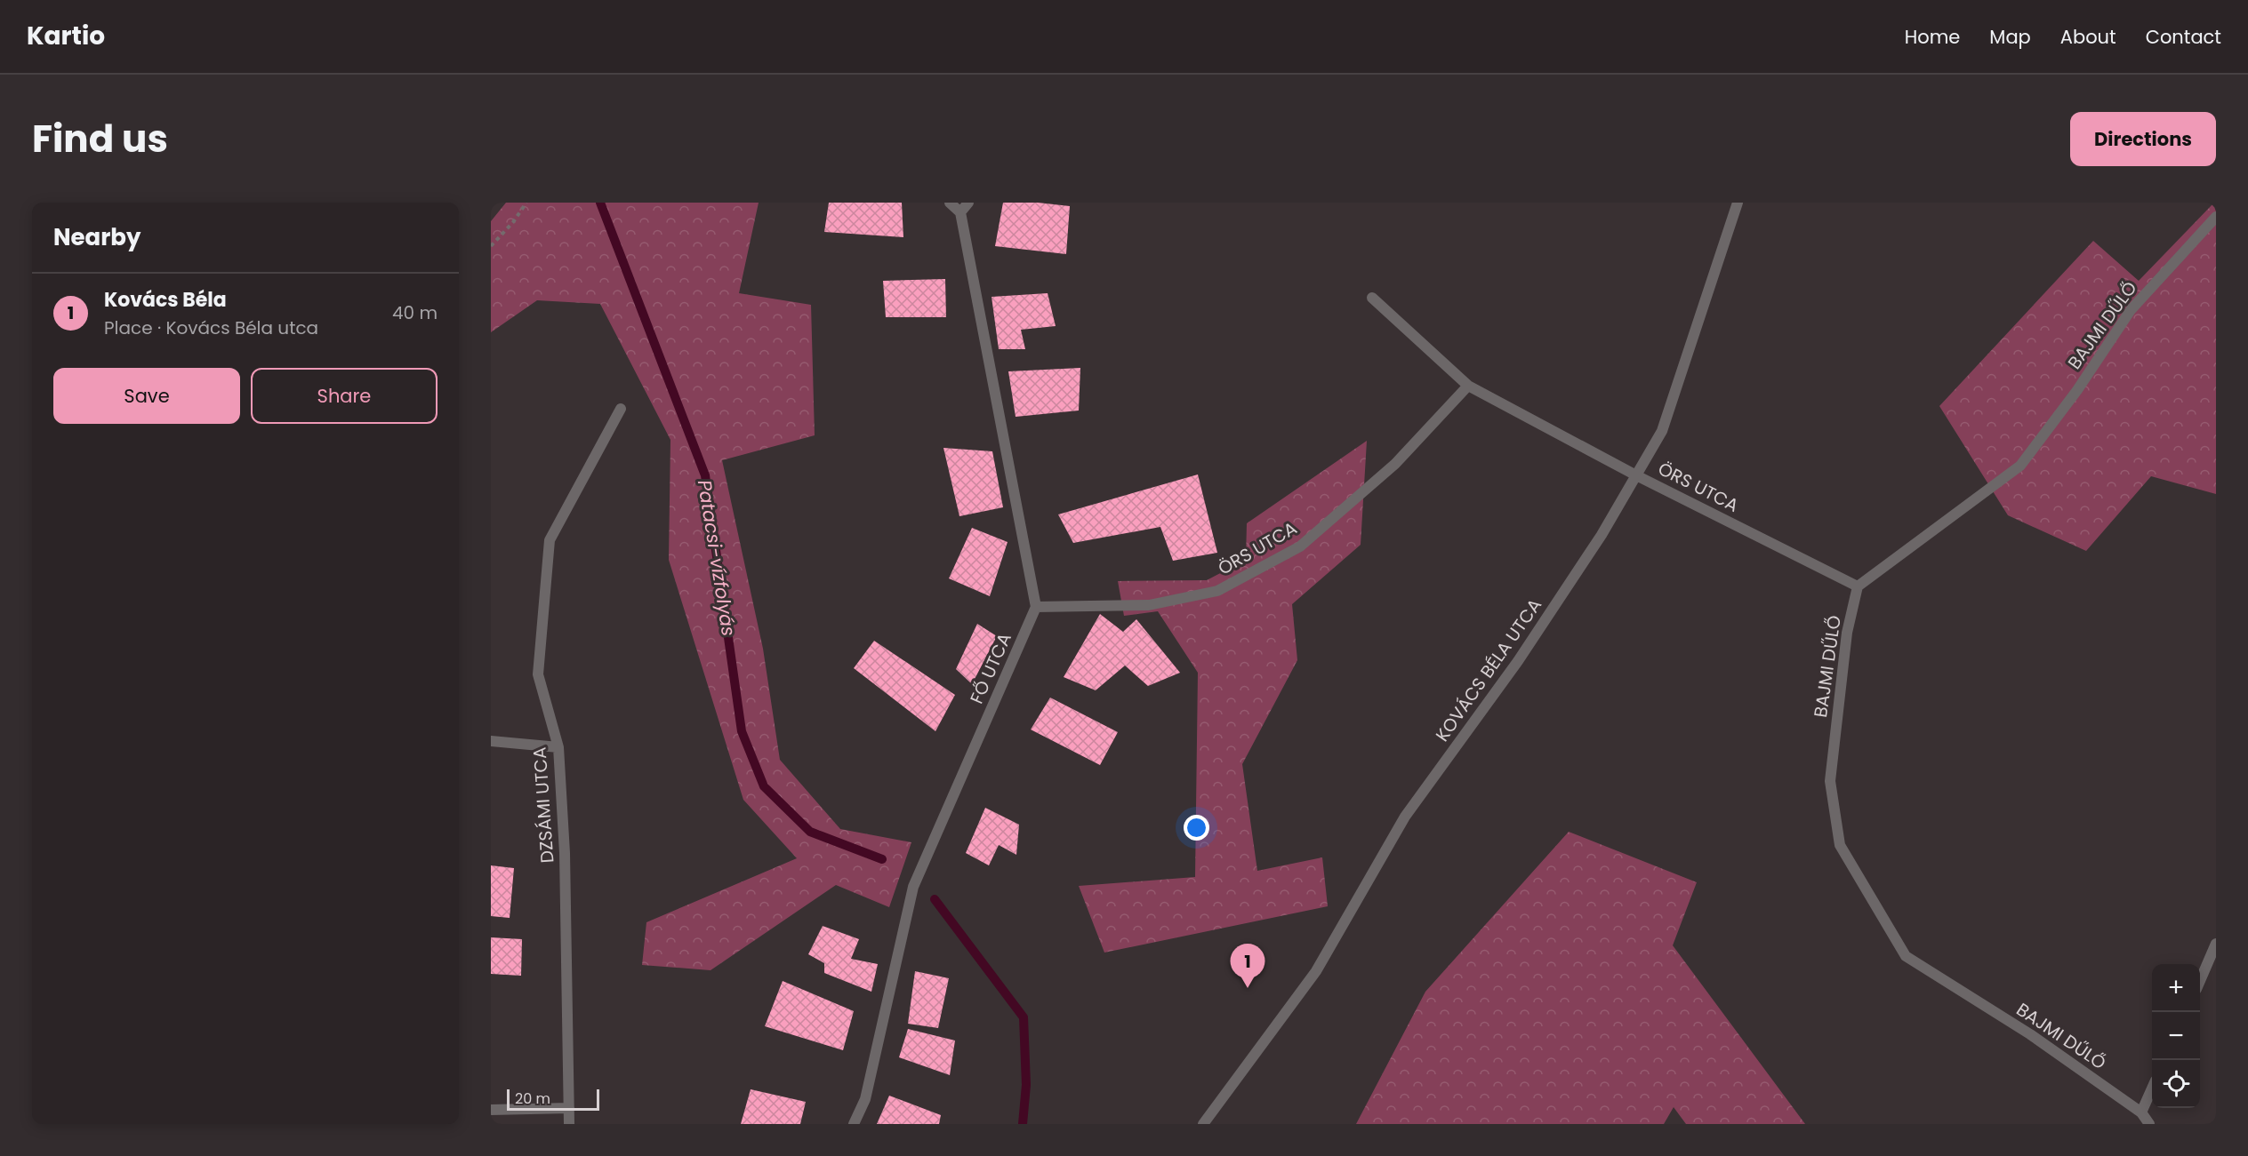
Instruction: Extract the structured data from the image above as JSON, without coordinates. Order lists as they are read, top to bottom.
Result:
{
  "streets": {
    "street": [
      "BAJMI DŰLŐ",
      "ÖRS UTCA",
      "FŐ UTCA",
      "KOVÁCS BÉLA UTCA",
      "DZSÁMI UTCA"
    ]
  },
  "crossings": [
    ["BAJMI DŰLŐ", "ÖRS UTCA"],
    ["ÖRS UTCA", "FŐ UTCA"],
    ["ÖRS UTCA", "KOVÁCS BÉLA UTCA"]
  ],
  "water": ["Patacsi-vízfolyás"],
  "scale_bar": "20 m",
  "page": {
    "header": "Kartio",
    "nav": [
      "Home",
      "Map",
      "About",
      "Contact"
    ],
    "title": "Find us",
    "buttons": [
      "Directions",
      ["Save", "Share"]
    ],
    "heading": "Nearby",
    "list": [
      {
        "mark": "1",
        "name": "Kovács Béla",
        "note": "Place · Kovács Béla utca",
        "value": "40 m"
      }
    ],
    "pins": "1",
    "map_buttons": ["+", "−"],
    "scale": "20 m"
  }
}
